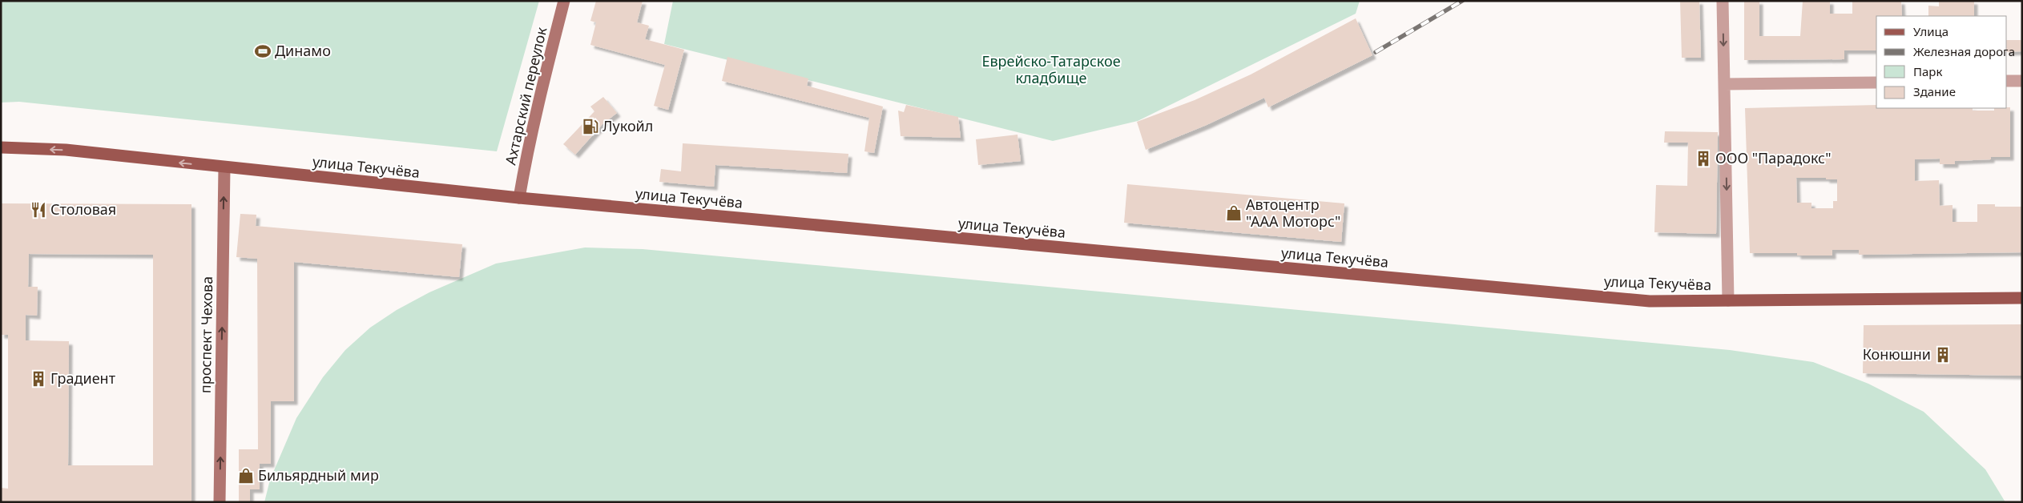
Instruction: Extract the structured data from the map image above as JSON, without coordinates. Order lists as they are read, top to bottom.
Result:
{
  "streets": {
    "main road": ["Ахтарский переулок", "улица Текучёва", "проспект Чехова"]
  },
  "crossings": [
    ["Ахтарский переулок", "улица Текучёва"],
    ["улица Текучёва", "проспект Чехова"]
  ],
  "one_way": ["проспект Чехова"],
  "parks": ["Еврейско-Татарское кладбище"],
  "places": {
    "sports": ["Динамо"],
    "fuel station": ["Лукойл"],
    "building": ["ООО \"Парадокс\"", "Конюшни", "Градиент"],
    "restaurant": ["Столовая"],
    "shop": ["Автоцентр \"ААА Моторс\"", "Бильярдный мир"]
  },
  "legend": [
    "Улица",
    "Железная дорога",
    "Парк",
    "Здание"
  ]
}
